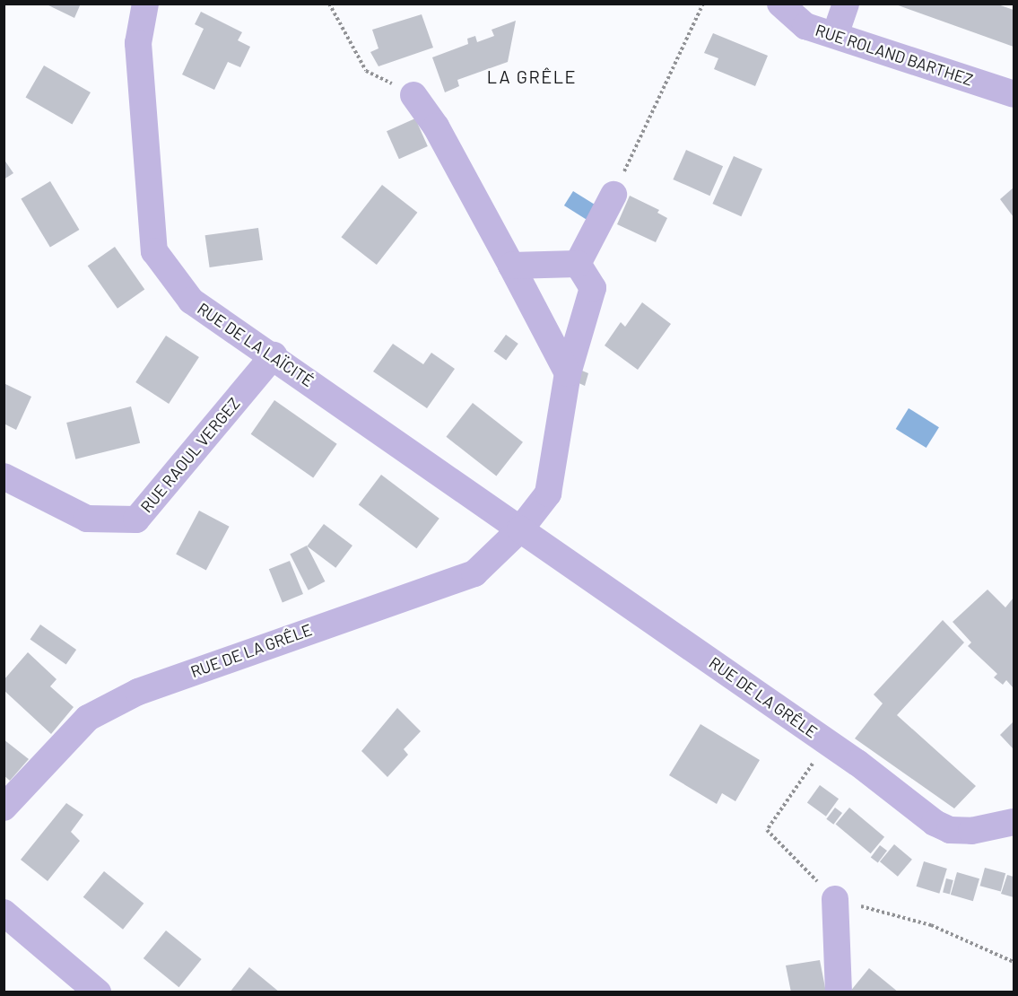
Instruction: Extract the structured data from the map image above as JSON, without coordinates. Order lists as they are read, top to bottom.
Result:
{
  "streets": {
    "street": [
      "RUE ROLAND BARTHEZ",
      "RUE DE LA LAÏCITÉ",
      "RUE RAOUL VERGEZ",
      "RUE DE LA GRÊLE"
    ]
  },
  "crossings": [
    ["RUE DE LA LAÏCITÉ", "RUE RAOUL VERGEZ"],
    ["RUE DE LA LAÏCITÉ", "RUE DE LA GRÊLE"]
  ],
  "districts": ["LA GRÊLE"]
}
